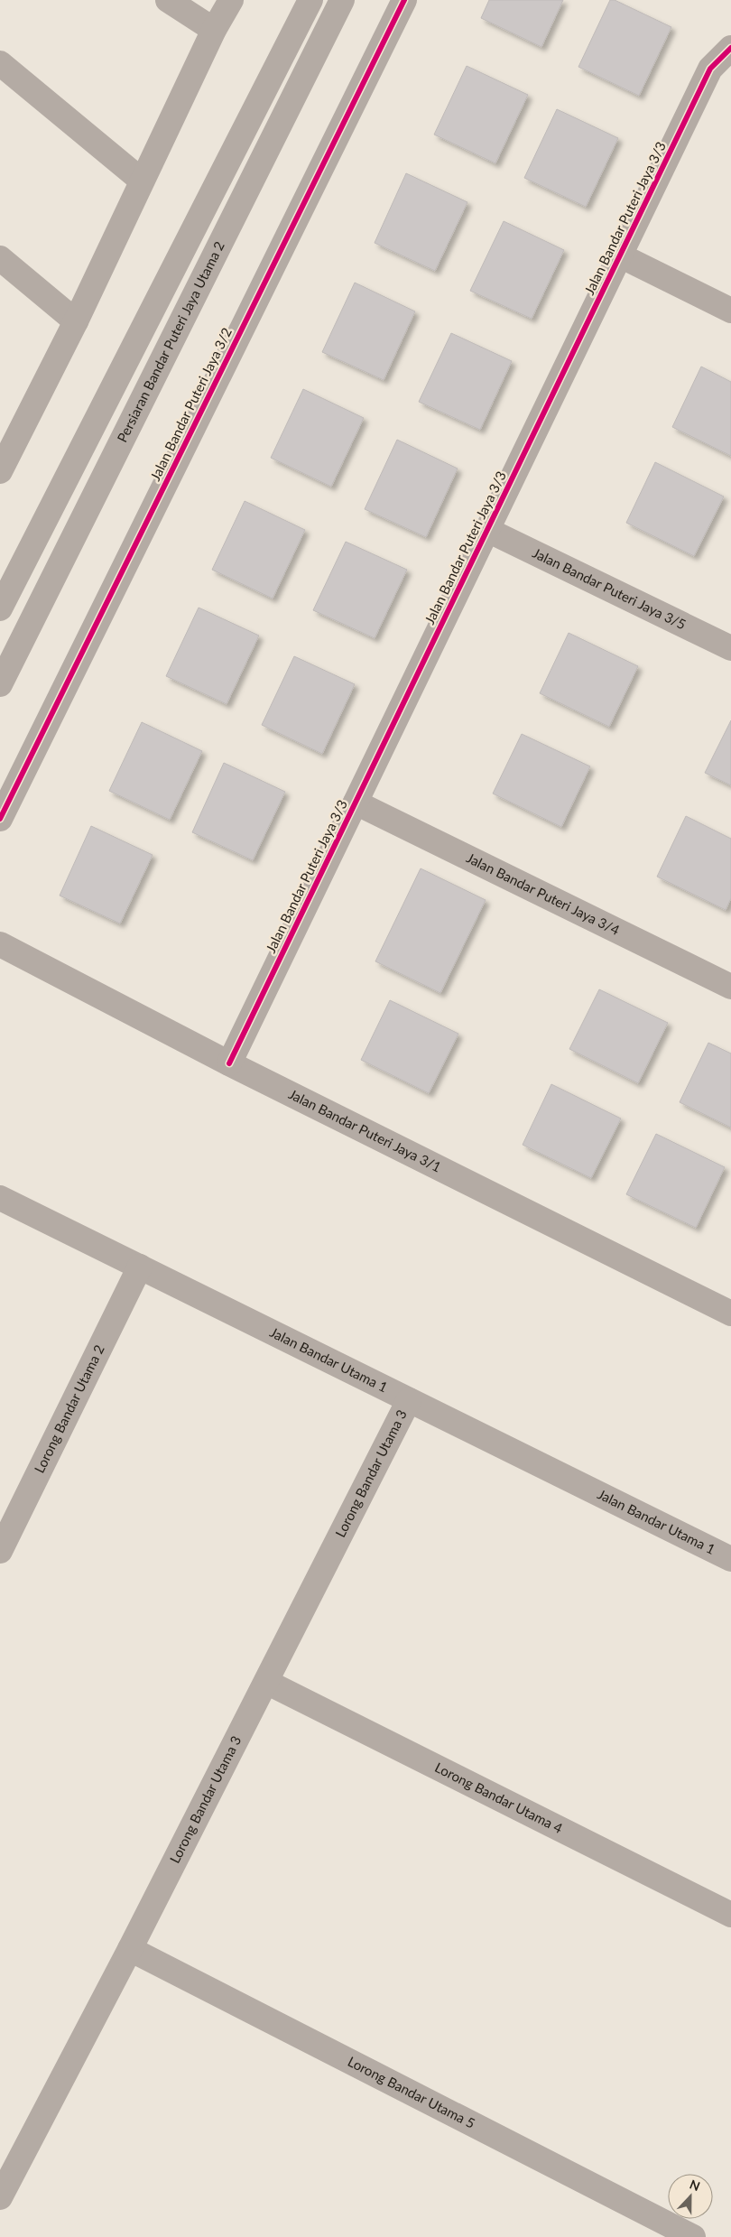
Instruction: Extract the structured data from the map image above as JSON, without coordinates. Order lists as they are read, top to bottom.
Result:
{
  "streets": {
    "street": [
      "Jalan Bandar Puteri Jaya 3/3",
      "Persiaran Bandar Puteri Jaya Utama 2",
      "Jalan Bandar Puteri Jaya 3/2",
      "Jalan Bandar Puteri Jaya 3/5",
      "Jalan Bandar Puteri Jaya 3/4",
      "Jalan Bandar Puteri Jaya 3/1",
      "Jalan Bandar Utama 1",
      "Lorong Bandar Utama 2",
      "Lorong Bandar Utama 3",
      "Lorong Bandar Utama 4",
      "Lorong Bandar Utama 5"
    ]
  },
  "crossings": [
    ["Jalan Bandar Puteri Jaya 3/3", "Jalan Bandar Puteri Jaya 3/5"],
    ["Jalan Bandar Puteri Jaya 3/3", "Jalan Bandar Puteri Jaya 3/4"],
    ["Jalan Bandar Puteri Jaya 3/3", "Jalan Bandar Puteri Jaya 3/1"],
    ["Jalan Bandar Utama 1", "Lorong Bandar Utama 2"],
    ["Jalan Bandar Utama 1", "Lorong Bandar Utama 3"],
    ["Lorong Bandar Utama 3", "Lorong Bandar Utama 4"],
    ["Lorong Bandar Utama 3", "Lorong Bandar Utama 5"]
  ],
  "north": "top"
}
